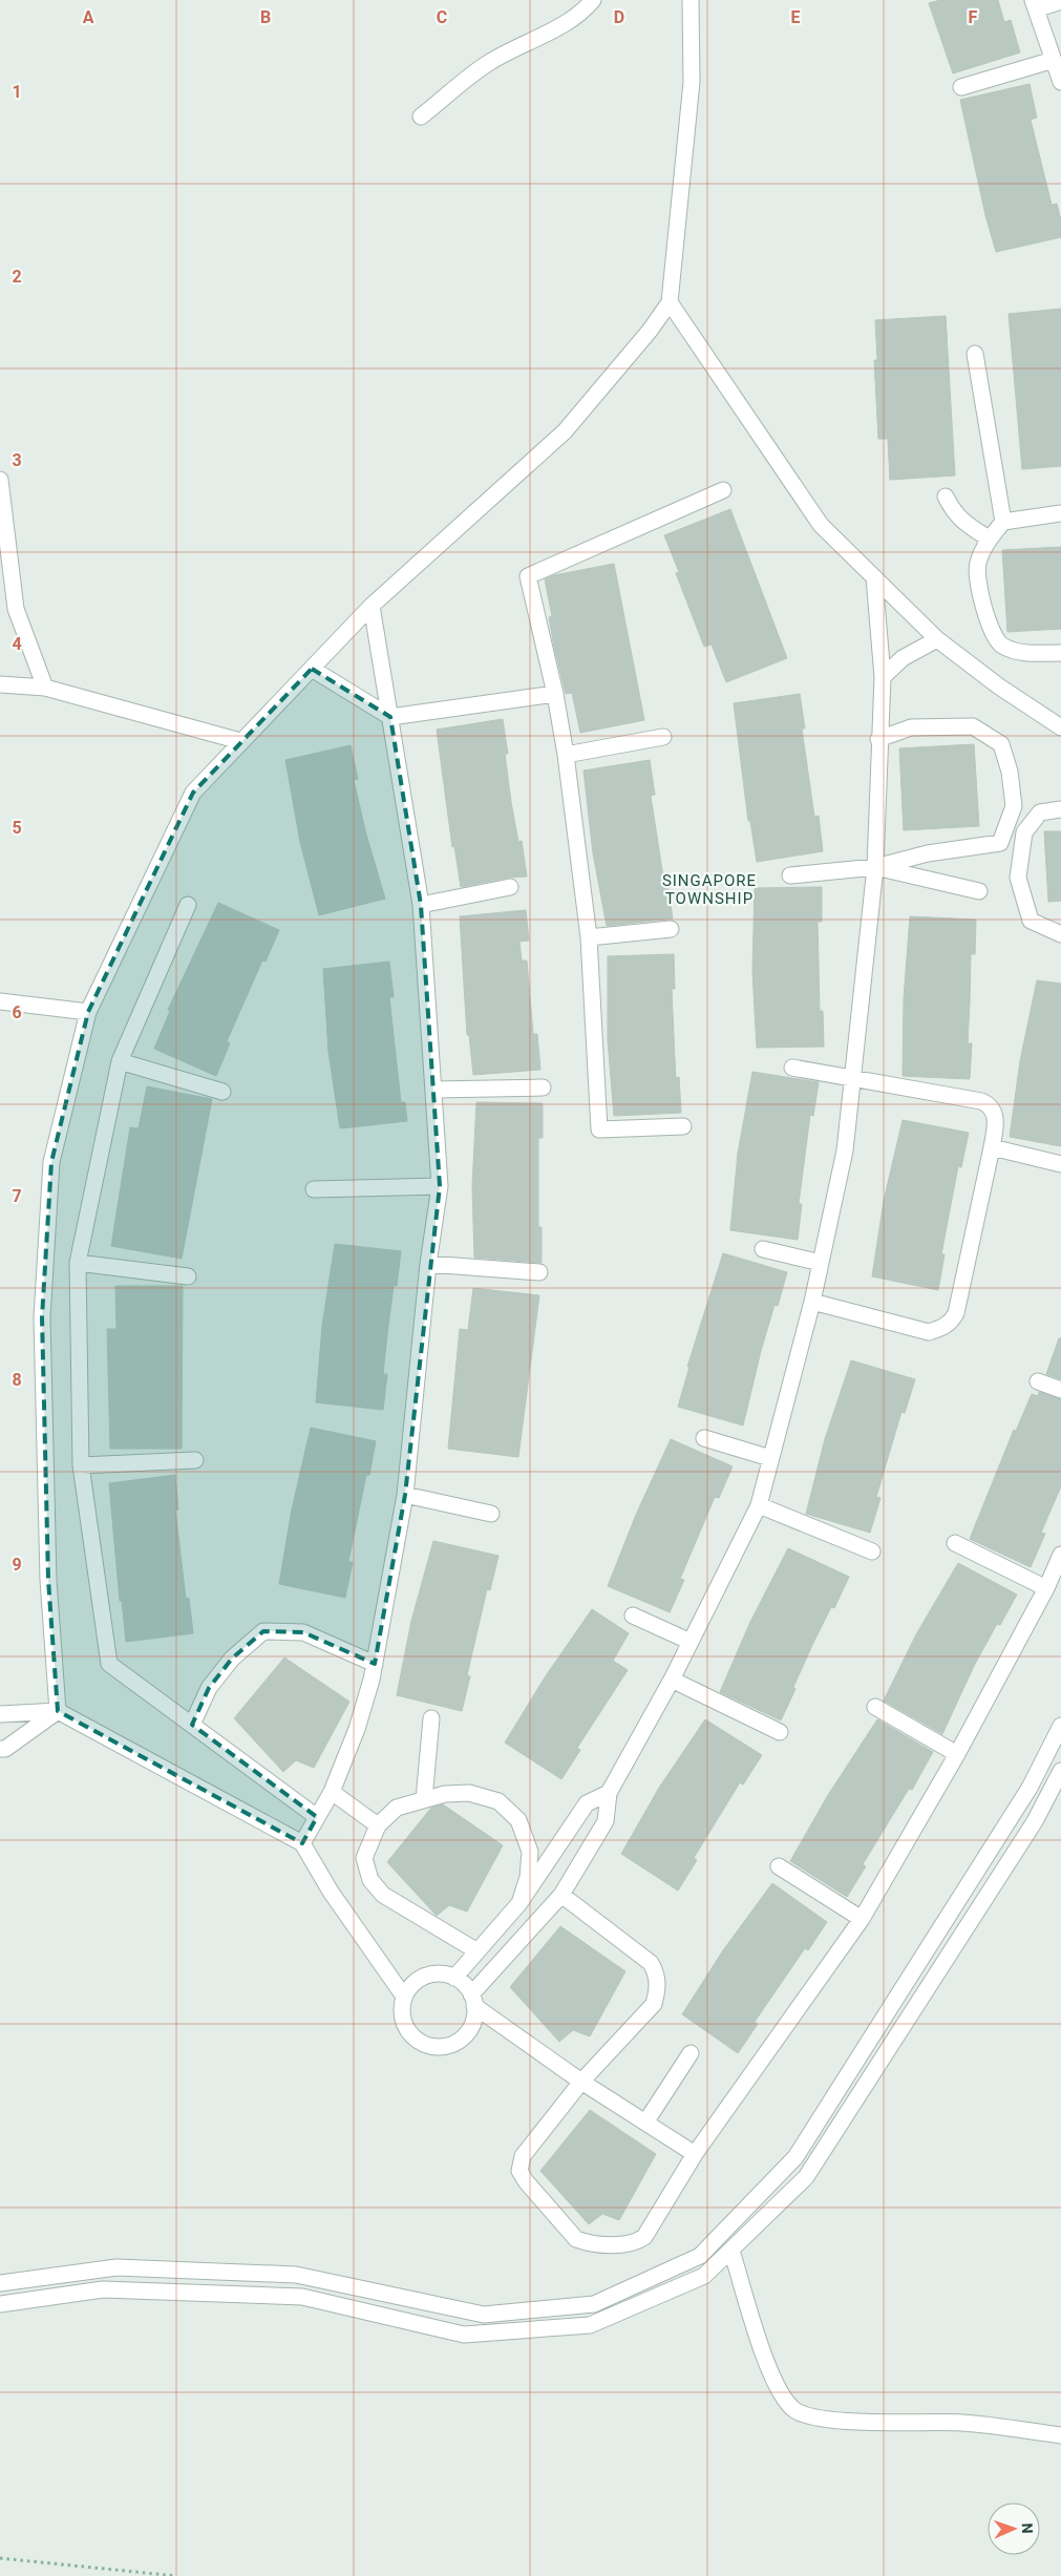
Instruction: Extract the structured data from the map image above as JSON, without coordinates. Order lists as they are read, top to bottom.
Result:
{
  "districts": ["SINGAPORE TOWNSHIP"],
  "north": "right",
  "grid": {
    "columns": [
      "A",
      "B",
      "C",
      "D",
      "E",
      "F"
    ],
    "rows": [
      "1",
      "2",
      "3",
      "4",
      "5",
      "6",
      "7",
      "8",
      "9"
    ]
  }
}
